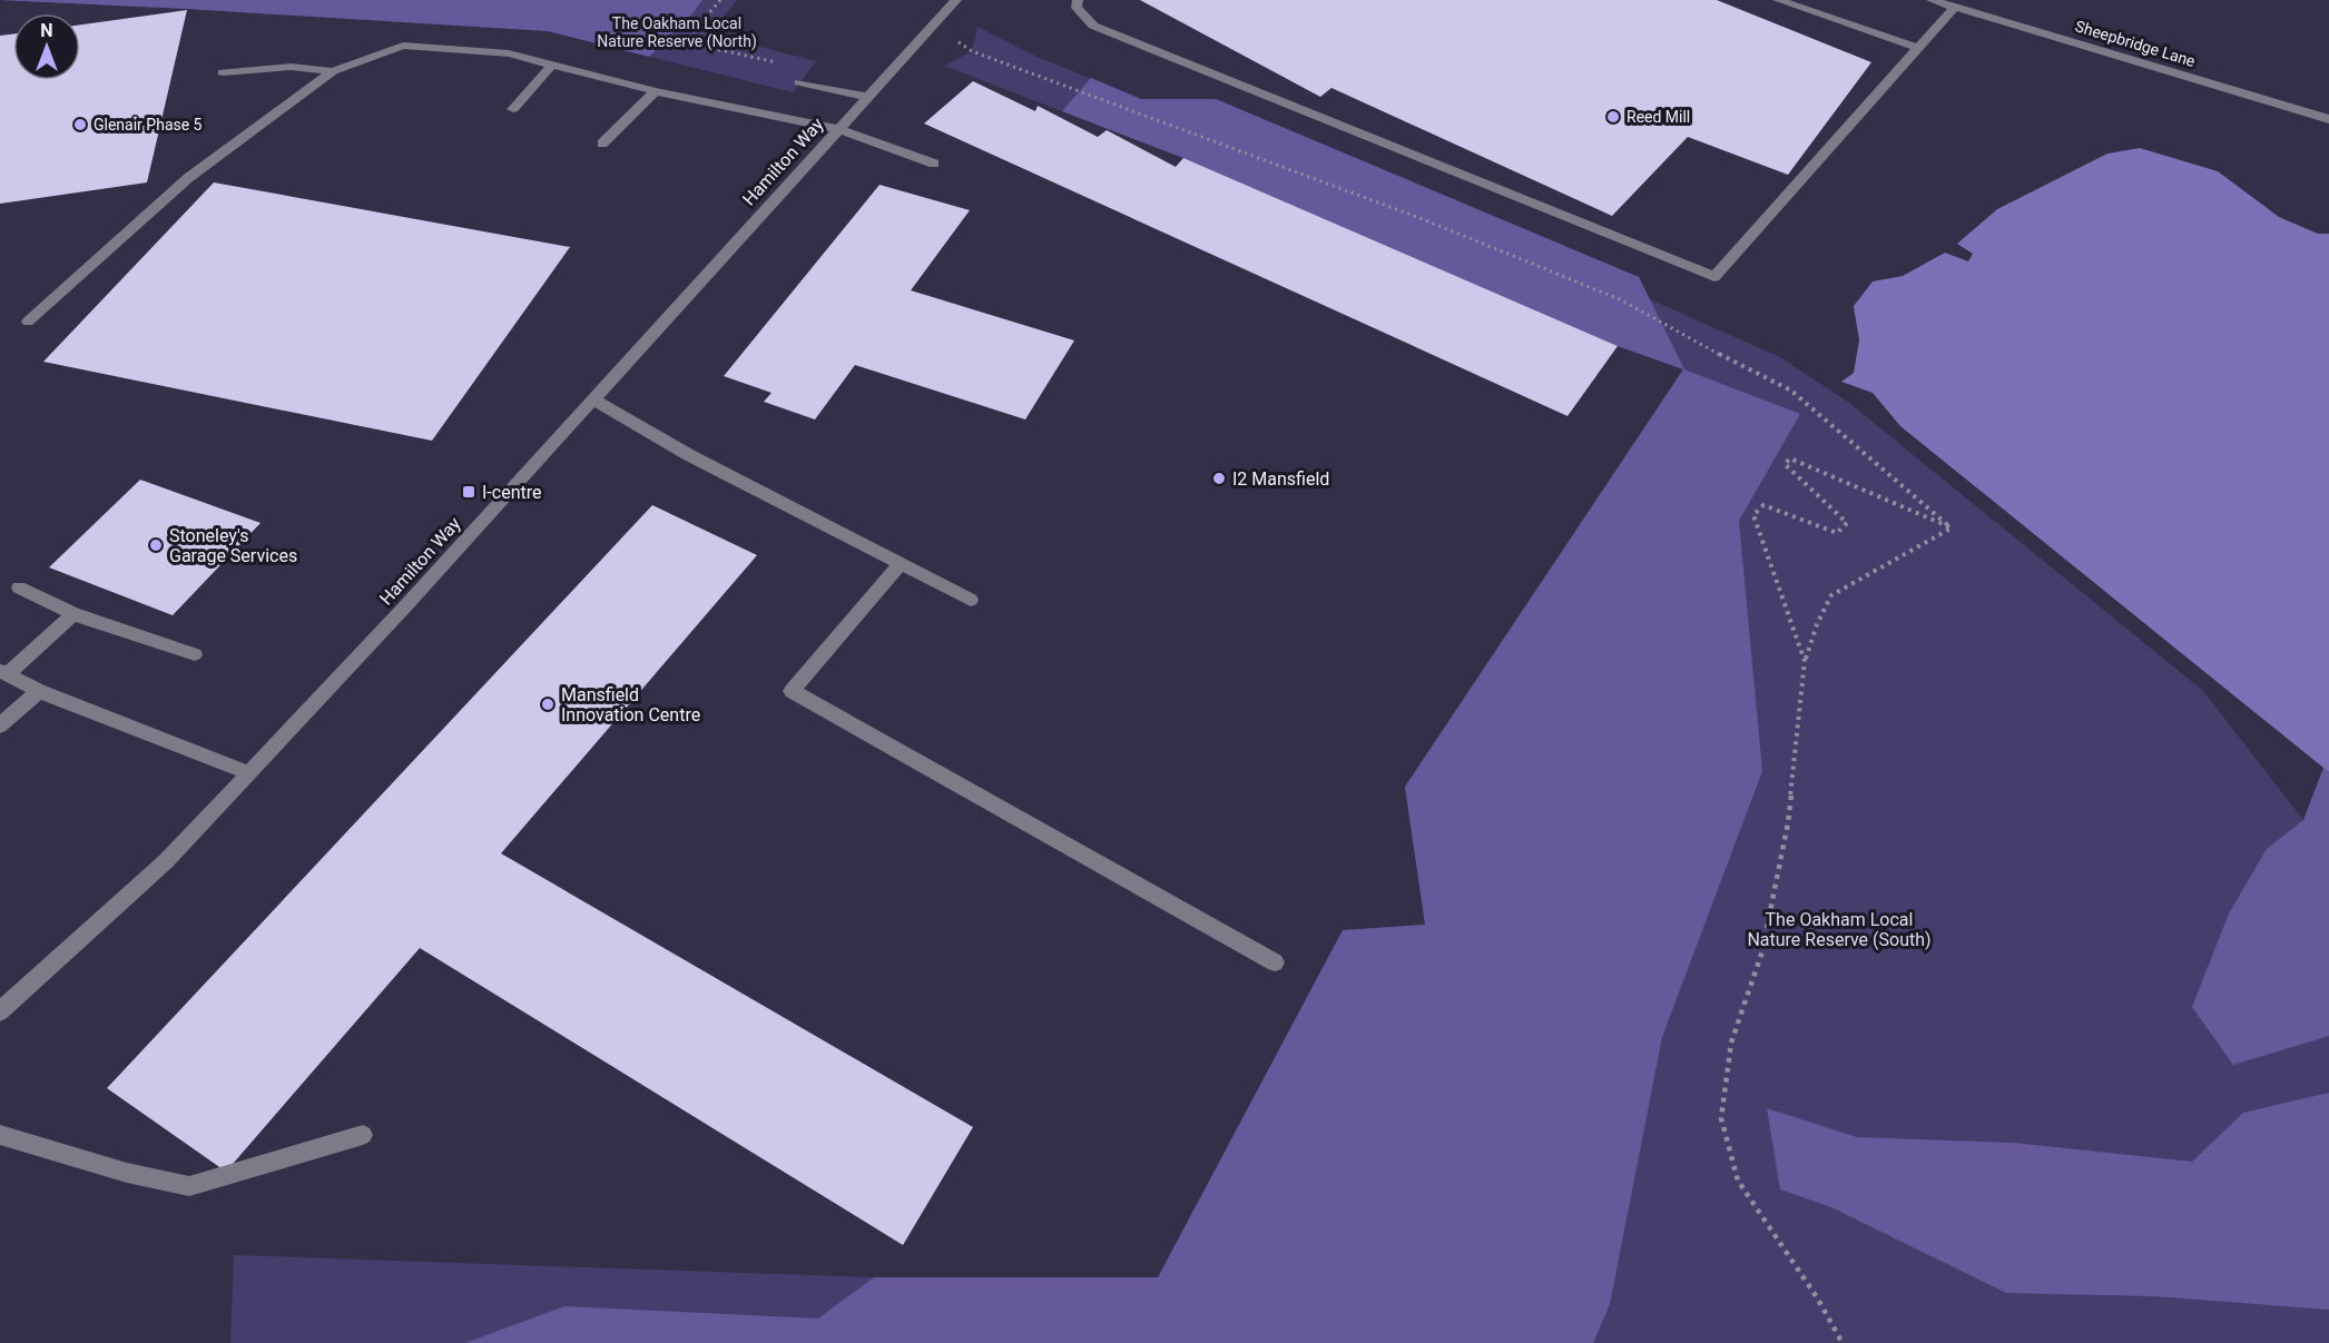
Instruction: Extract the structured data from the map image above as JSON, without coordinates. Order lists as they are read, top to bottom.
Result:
{
  "streets": {
    "street": ["Sheepbridge Lane", "Hamilton Way"]
  },
  "parks": ["The Oakham Local Nature Reserve (North)", "The Oakham Local Nature Reserve (South)"],
  "places": {
    "other": [
      "Reed Mill",
      "Glenair Phase 5",
      "I2 Mansfield",
      "Stoneley's Garage Services",
      "Mansfield Innovation Centre"
    ],
    "transit": ["I-centre"]
  },
  "north": "top"
}
